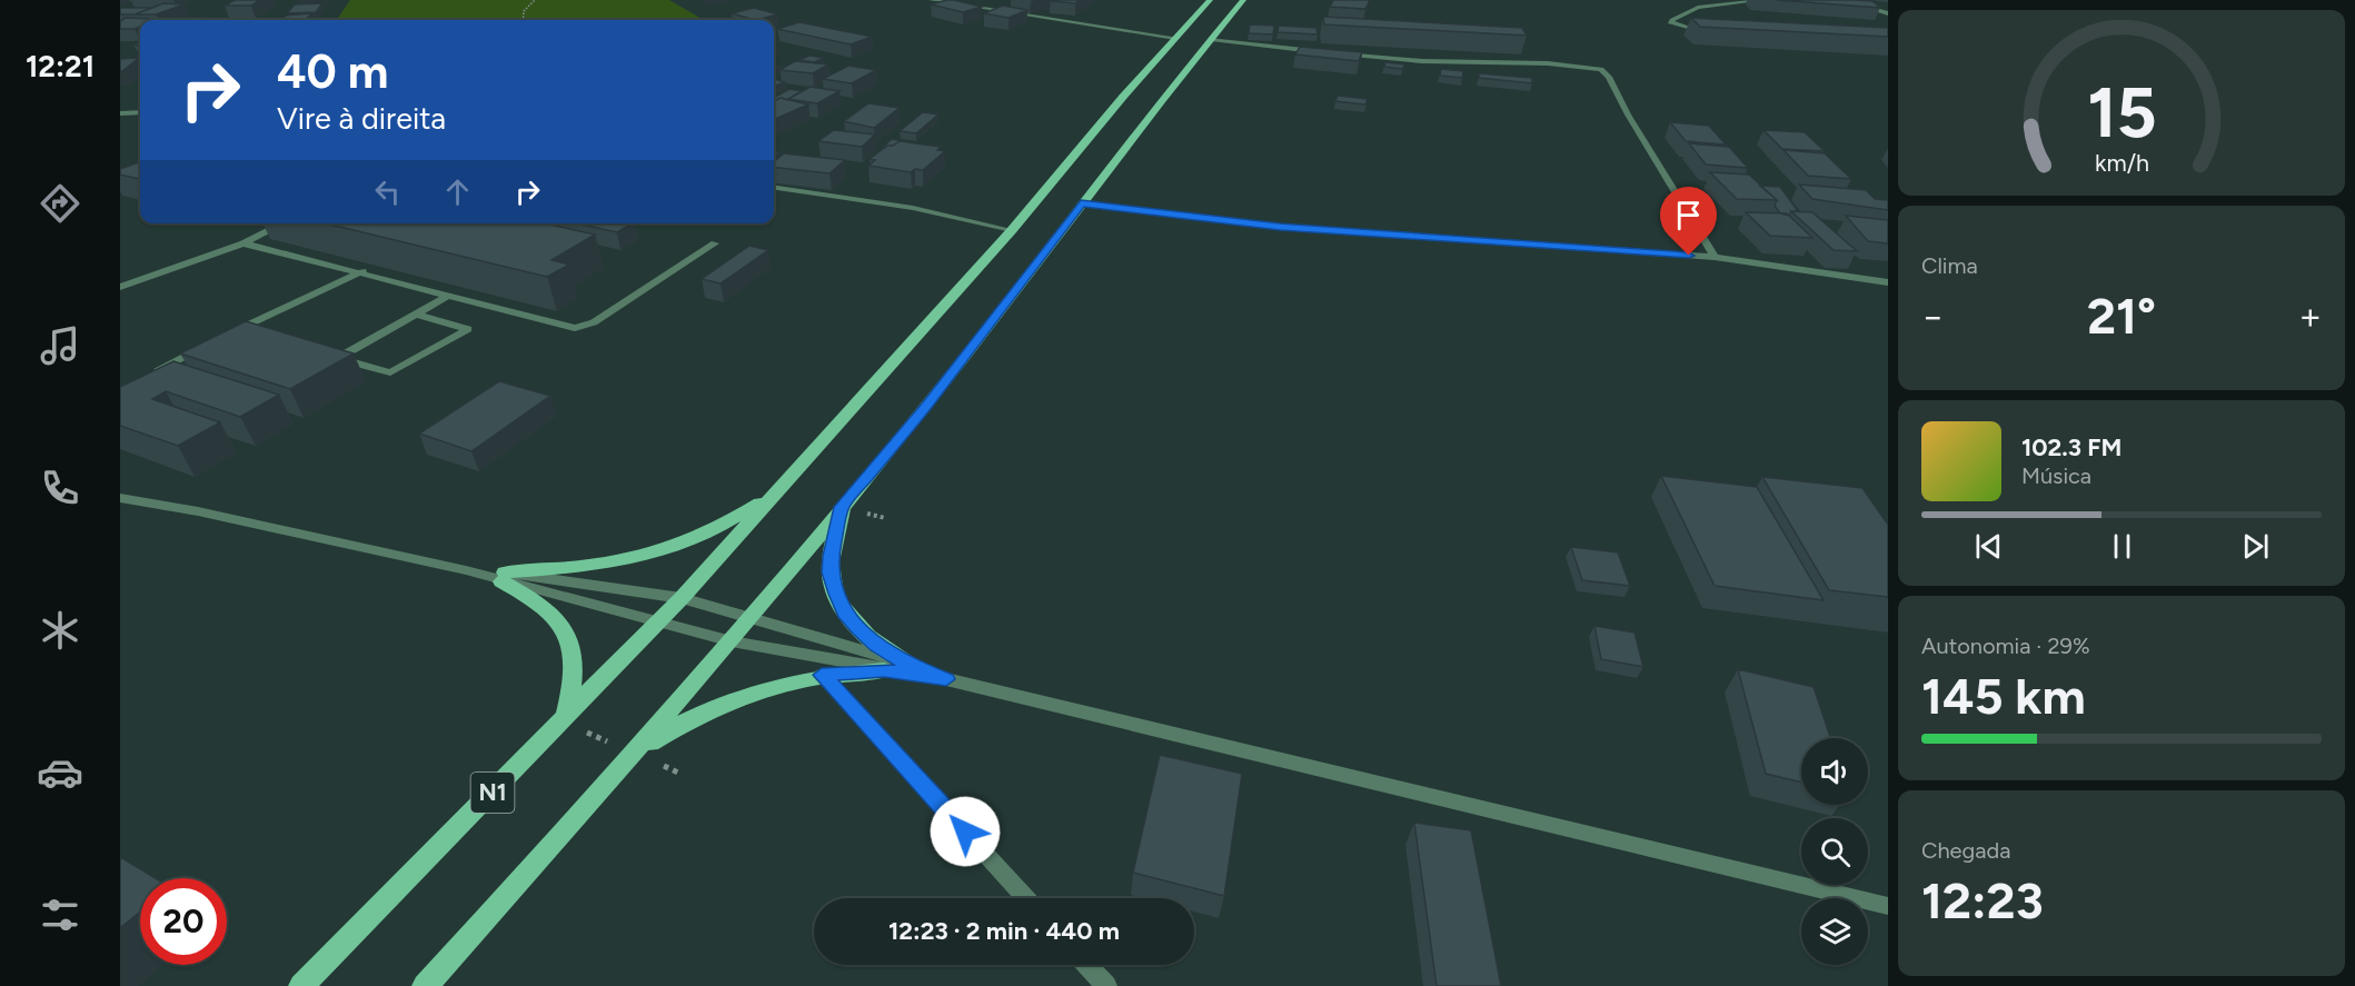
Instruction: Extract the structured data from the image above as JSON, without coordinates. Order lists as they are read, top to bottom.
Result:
{
  "streets": {
    "main road": ["N1"]
  },
  "page": {
    "tabs": "12:21",
    "turn": ["40 m", "Vire à direita"],
    "tile": [
      "Clima",
      ["Autonomia · 29%", "145 km"],
      ["Chegada", "12:23"]
    ],
    "heat": ["−", "21°", "+"],
    "song": ["102.3 FM", "Música"],
    "limit": "20",
    "trip": "12:23 · 2 min · 440 m",
    "gauge": ["15", "km/h"]
  }
}
